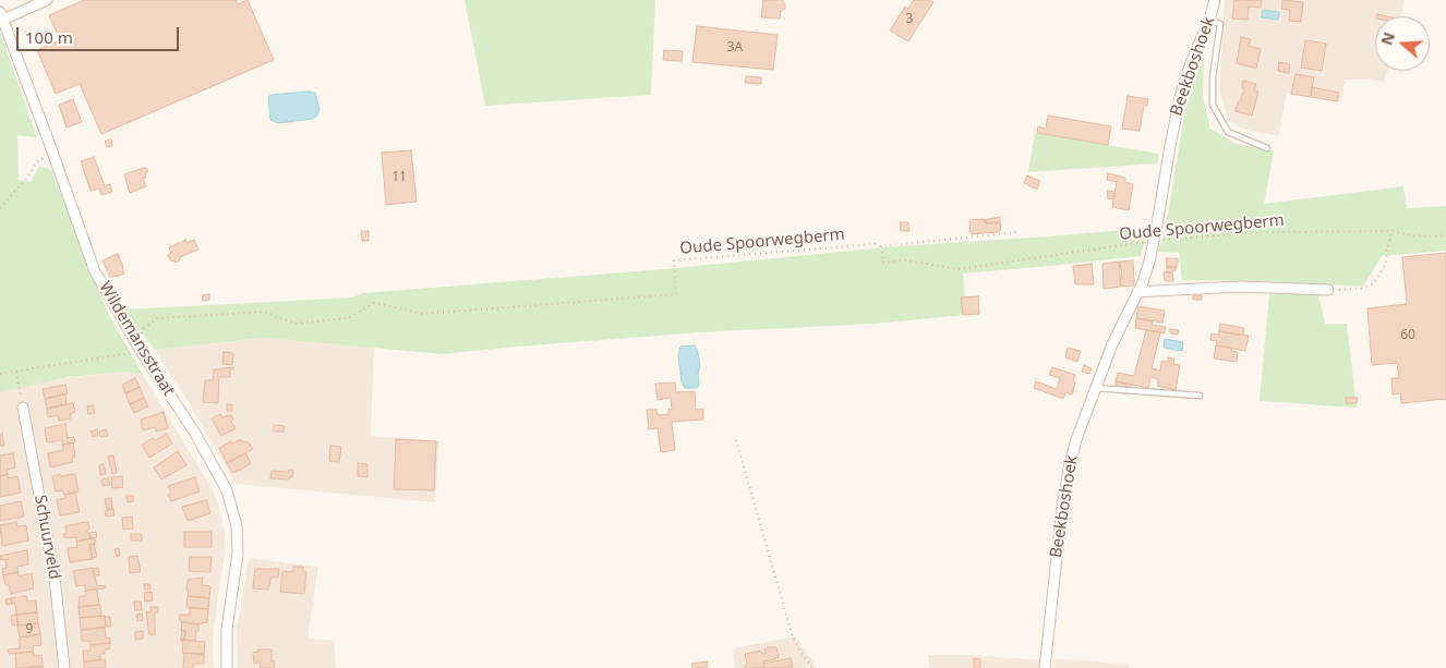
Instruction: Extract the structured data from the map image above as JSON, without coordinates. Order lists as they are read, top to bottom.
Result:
{
  "streets": {
    "street": ["Beekboshoek", "Wildemansstraat", "Schuurveld"],
    "path": ["Oude Spoorwegberm"]
  },
  "crossings": [
    ["Beekboshoek", "Oude Spoorwegberm"],
    ["Oude Spoorwegberm", "Wildemansstraat"]
  ],
  "house_numbers": [
    "3",
    "3A",
    "11",
    "60",
    "9"
  ],
  "scale_bar": "100 m",
  "north": "left"
}
